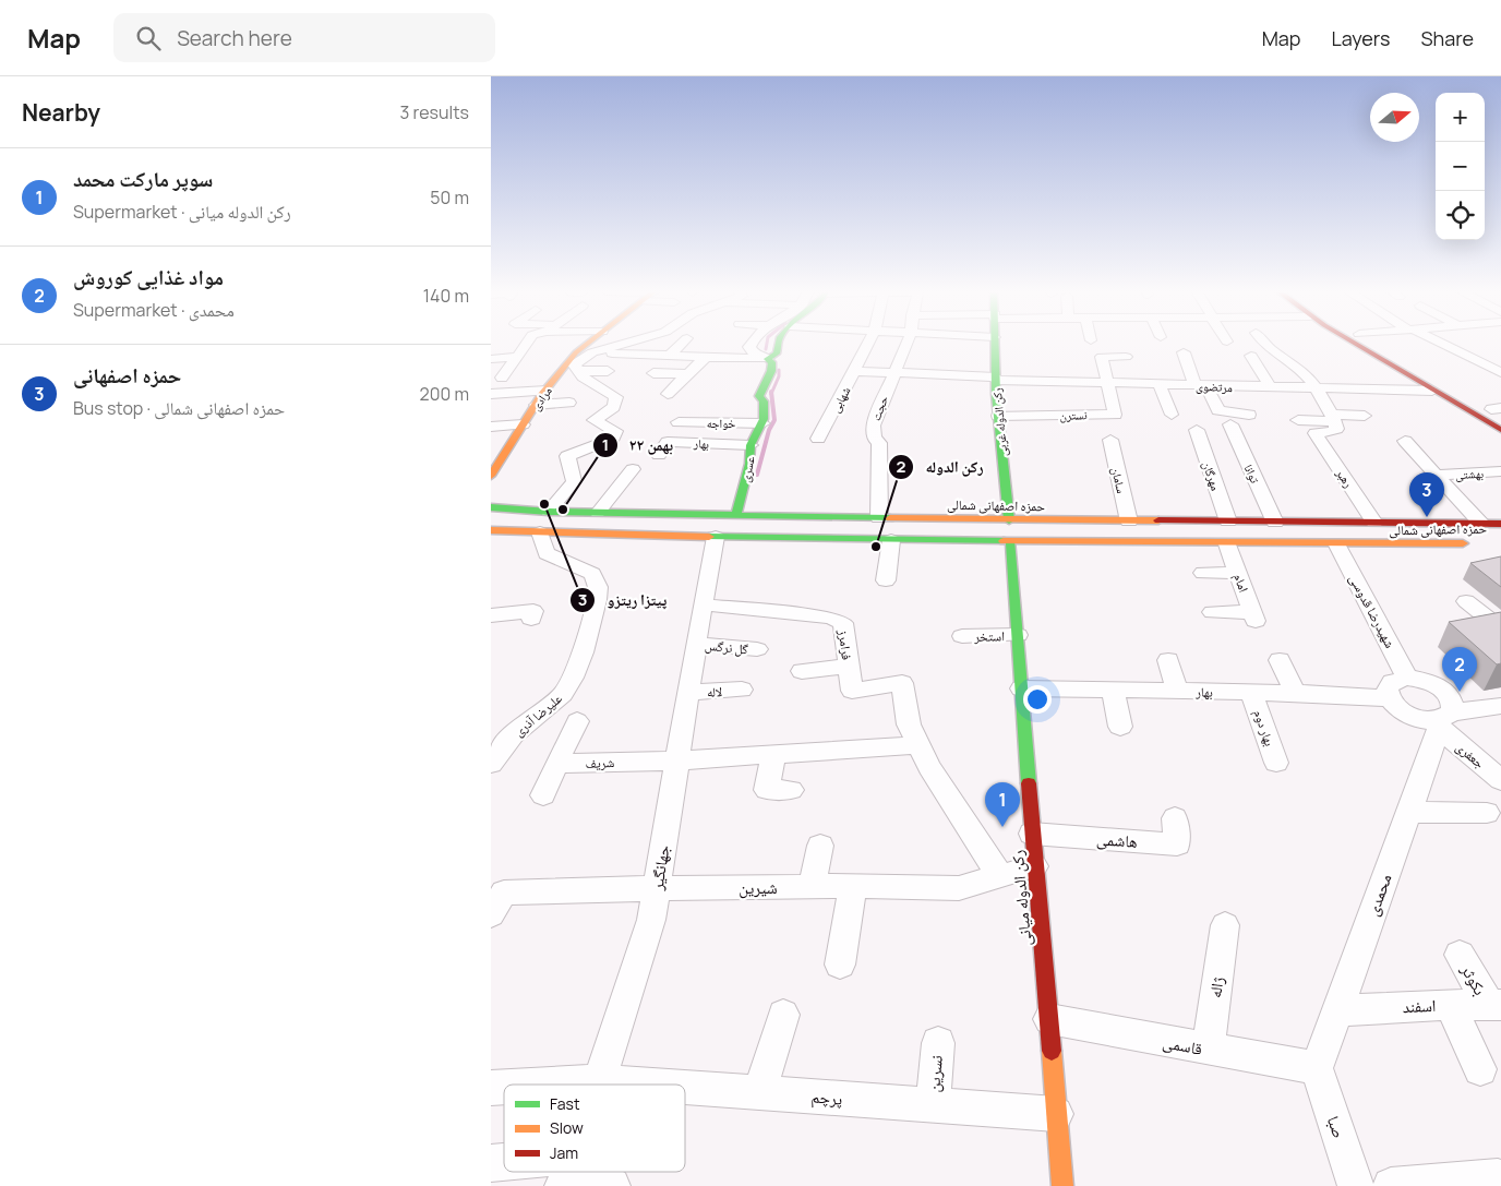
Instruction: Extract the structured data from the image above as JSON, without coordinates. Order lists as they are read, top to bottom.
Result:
{
  "streets": {
    "main road": [
      "مرادی",
      "رکن الدوله غربی",
      "عسری",
      "حمزه اصفهانی شمالی",
      "رکن الدوله میانی"
    ],
    "street": [
      "مرتضوی",
      "شهابی",
      "حجت",
      "نسترن",
      "خواجه",
      "بهار",
      "توانا",
      "بهشتی",
      "مهرگان",
      "رهبر",
      "سامان",
      "امام",
      "شهیدرضا قدوسی",
      "استخر",
      "فرامرز",
      "گل نرگس",
      "لاله",
      "علیرضا آذری",
      "بهار دوم",
      "جعفری",
      "شریف",
      "هاشمی",
      "جهانگیر",
      "شیرین",
      "محمدی",
      "بکوثر",
      "ژاله",
      "اسفند",
      "قاسمی",
      "نسرین",
      "پرچم",
      "صبا"
    ]
  },
  "crossings": [
    ["مرتضوی", "شهابی"],
    ["مرتضوی", "حجت"],
    ["مرتضوی", "نسترن"],
    ["مرتضوی", "رکن الدوله غربی"],
    ["حجت", "حمزه اصفهانی شمالی"],
    ["نسترن", "رکن الدوله غربی"],
    ["خواجه", "عسری"],
    ["رکن الدوله غربی", "حمزه اصفهانی شمالی"],
    ["بهار", "عسری"],
    ["بهار", "بهار دوم"],
    ["بهار", "رکن الدوله میانی"],
    ["عسری", "حمزه اصفهانی شمالی"],
    ["توانا", "حمزه اصفهانی شمالی"],
    ["بهشتی", "حمزه اصفهانی شمالی"],
    ["مهرگان", "حمزه اصفهانی شمالی"],
    ["رهبر", "حمزه اصفهانی شمالی"],
    ["سامان", "حمزه اصفهانی شمالی"],
    ["حمزه اصفهانی شمالی", "امام"],
    ["حمزه اصفهانی شمالی", "شهیدرضا قدوسی"],
    ["حمزه اصفهانی شمالی", "علیرضا آذری"],
    ["حمزه اصفهانی شمالی", "جهانگیر"],
    ["حمزه اصفهانی شمالی", "رکن الدوله میانی"],
    ["استخر", "رکن الدوله میانی"],
    ["فرامرز", "جهانگیر"],
    ["فرامرز", "شیرین"],
    ["گل نرگس", "جهانگیر"],
    ["لاله", "جهانگیر"],
    ["جعفری", "محمدی"],
    ["شریف", "جهانگیر"],
    ["هاشمی", "رکن الدوله میانی"],
    ["جهانگیر", "شیرین"],
    ["جهانگیر", "پرچم"],
    ["شیرین", "رکن الدوله میانی"],
    ["محمدی", "اسفند"],
    ["محمدی", "قاسمی"],
    ["محمدی", "صبا"],
    ["رکن الدوله میانی", "قاسمی"],
    ["رکن الدوله میانی", "پرچم"],
    ["بکوثر", "اسفند"],
    ["ژاله", "قاسمی"],
    ["قاسمی", "صبا"],
    ["نسرین", "پرچم"]
  ],
  "places": ["پیتزا ریتزو", "۲۲ بهمن", "رکن الدوله"],
  "legend": ["Fast", "Slow", "Jam"],
  "north": "right",
  "page": {
    "header": "Map",
    "search": "Search here",
    "nav": ["Map", "Layers", "Share"],
    "heading": ["Nearby", "3 results"],
    "map_buttons": ["+", "−"],
    "list": [
      {
        "mark": "1",
        "name": "سوپر مارکت محمد",
        "note": "Supermarket · رکن الدوله میانی",
        "value": "50 m"
      },
      {
        "mark": "2",
        "name": "مواد غذایی کوروش",
        "note": "Supermarket · محمدی",
        "value": "140 m"
      },
      {
        "mark": "3",
        "name": "حمزه اصفهانی",
        "note": "Bus stop · حمزه اصفهانی شمالی",
        "value": "200 m"
      }
    ],
    "pins": ["3", "2", "1"]
  }
}
